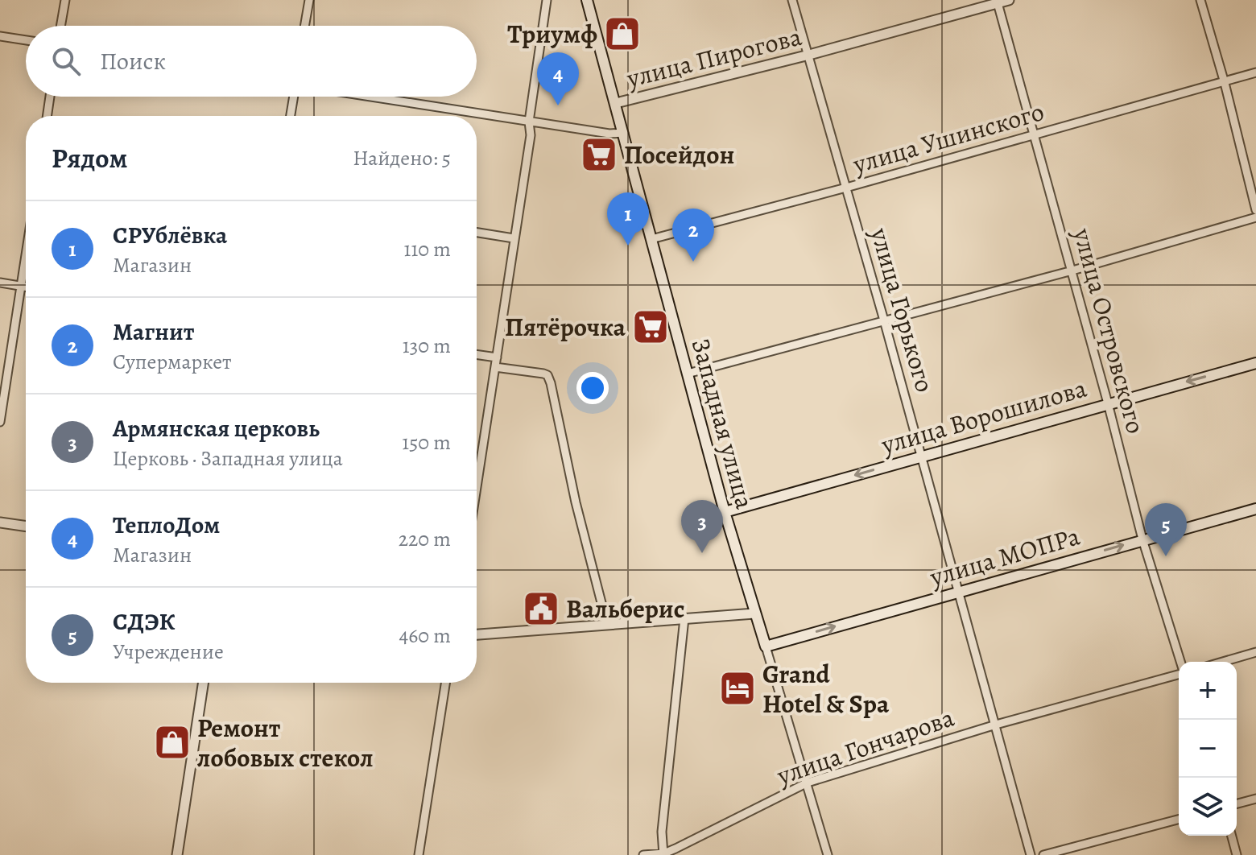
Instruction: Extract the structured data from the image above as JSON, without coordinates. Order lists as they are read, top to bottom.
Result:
{
  "streets": {
    "main road": ["улица Ворошилова", "Западная улица", "улица МОПРа"],
    "street": [
      "улица Пирогова",
      "улица Ушинского",
      "улица Горького",
      "улица Островского",
      "улица Гончарова"
    ]
  },
  "crossings": [
    ["улица Пирогова", "улица Горького"],
    ["улица Пирогова", "улица Островского"],
    ["улица Пирогова", "Западная улица"],
    ["улица Ушинского", "улица Горького"],
    ["улица Ушинского", "улица Островского"],
    ["улица Ушинского", "Западная улица"],
    ["улица Горького", "улица Ворошилова"],
    ["улица Горького", "улица МОПРа"],
    ["улица Горького", "улица Гончарова"],
    ["улица Островского", "улица Ворошилова"],
    ["улица Островского", "улица МОПРа"],
    ["улица Ворошилова", "Западная улица"],
    ["Западная улица", "улица МОПРа"],
    ["Западная улица", "улица Гончарова"]
  ],
  "one_way": ["улица Ворошилова", "улица МОПРа"],
  "places": {
    "shop": ["Триумф", "Ремонт лобовых стекол"],
    "supermarket": ["Посейдон", "Пятёрочка"],
    "public building": ["Вальберис"],
    "hotel": ["Grand Hotel & Spa"]
  },
  "page": {
    "search": "Поиск",
    "pins": [
      "4",
      "1",
      "2",
      "3",
      "5"
    ],
    "heading": ["Рядом", "Найдено: 5"],
    "list": [
      {
        "mark": "1",
        "name": "СРУблёвка",
        "note": "Магазин",
        "value": "110 m"
      },
      {
        "mark": "2",
        "name": "Магнит",
        "note": "Супермаркет",
        "value": "130 m"
      },
      {
        "mark": "3",
        "name": "Армянская церковь",
        "note": "Церковь · Западная улица",
        "value": "150 m"
      },
      {
        "mark": "4",
        "name": "ТеплоДом",
        "note": "Магазин",
        "value": "220 m"
      },
      {
        "mark": "5",
        "name": "СДЭК",
        "note": "Учреждение",
        "value": "460 m"
      }
    ],
    "map_buttons": ["+", "−"]
  }
}
